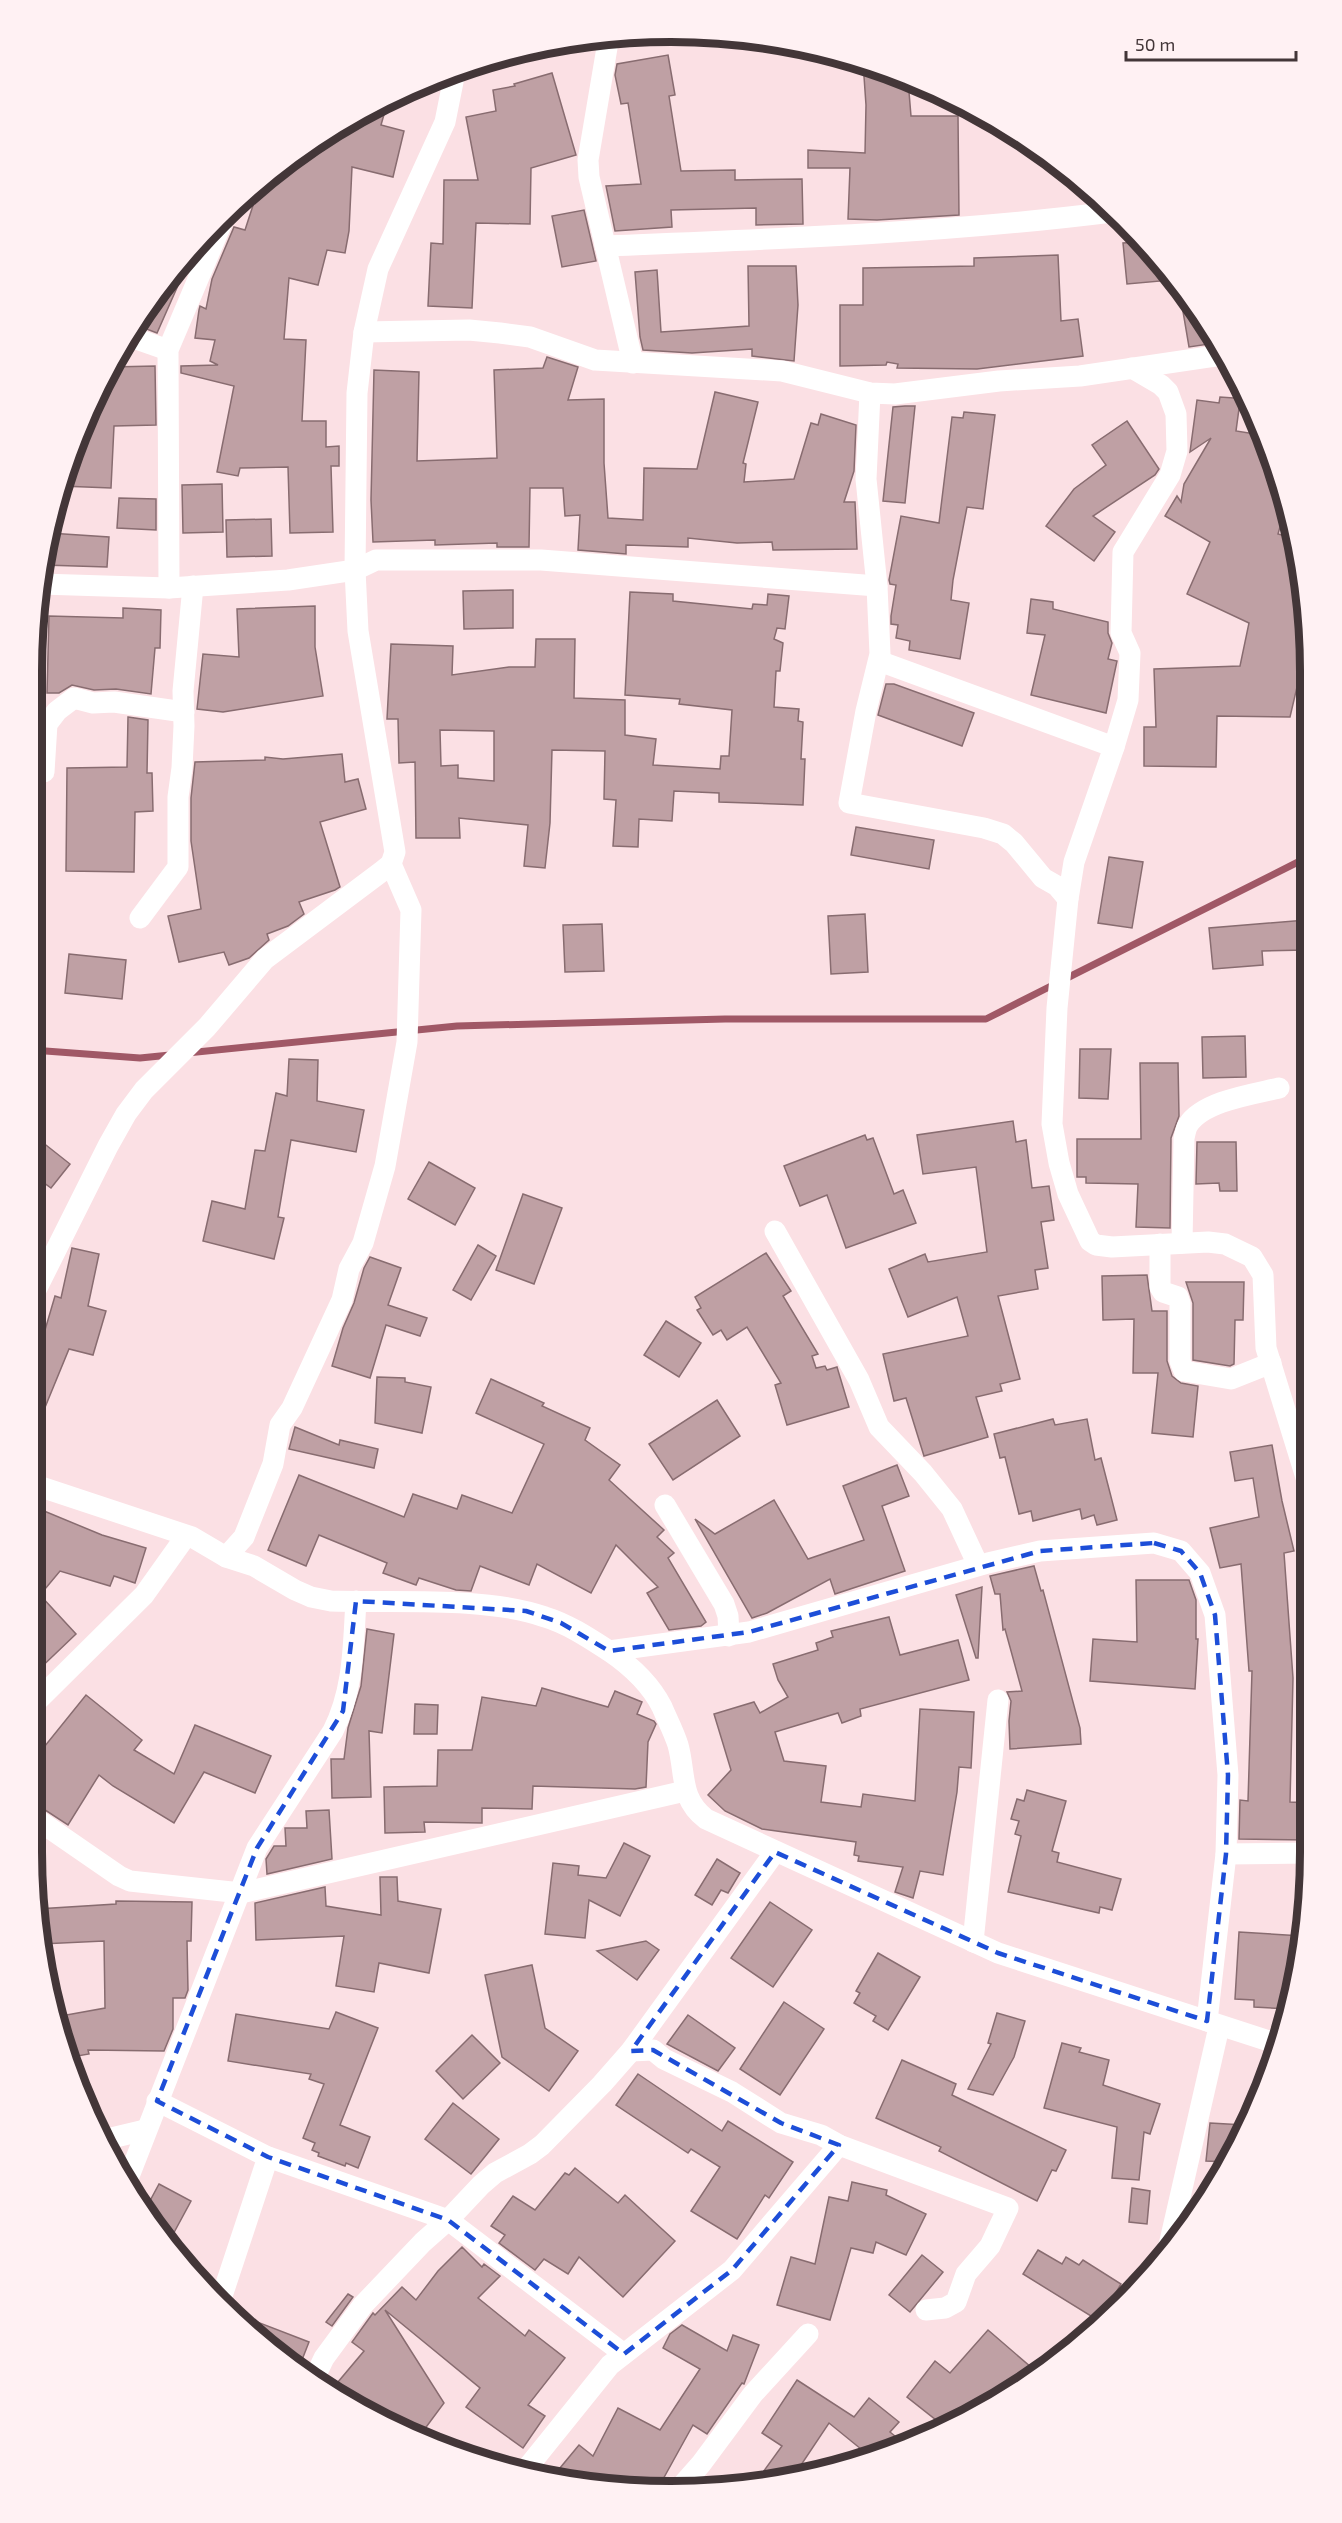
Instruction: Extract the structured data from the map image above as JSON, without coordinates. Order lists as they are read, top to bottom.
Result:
{
  "scale_bar": "50 m"
}
